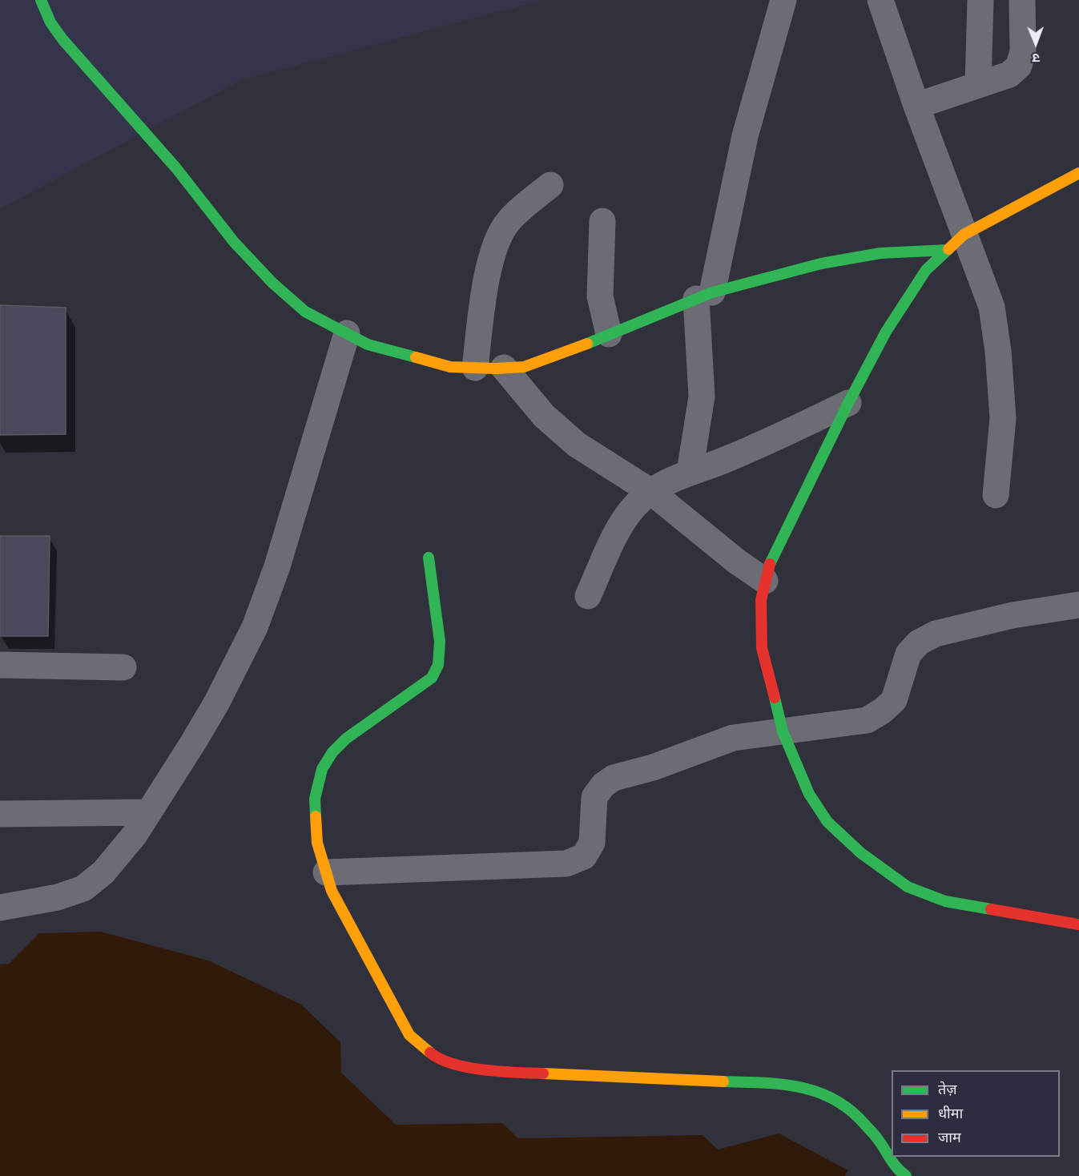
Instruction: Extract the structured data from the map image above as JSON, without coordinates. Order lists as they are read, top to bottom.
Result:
{
  "legend": ["तेज़", "धीमा", "जाम"],
  "north": "bottom"
}
